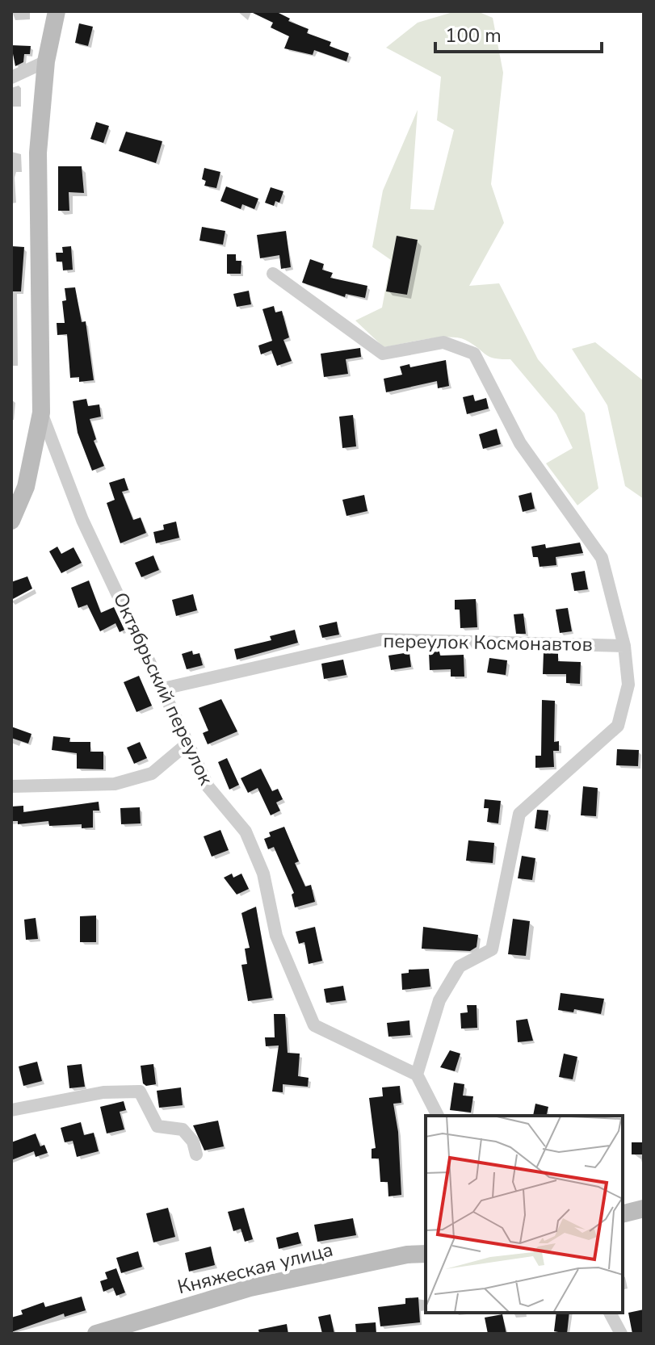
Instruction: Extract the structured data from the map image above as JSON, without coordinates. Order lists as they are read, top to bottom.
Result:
{
  "streets": {
    "street": ["переулок Космонавтов", "Октябрьский переулок", "Княжеская улица"]
  },
  "crossings": [
    ["переулок Космонавтов", "Октябрьский переулок"]
  ],
  "scale_bar": "100 m"
}
